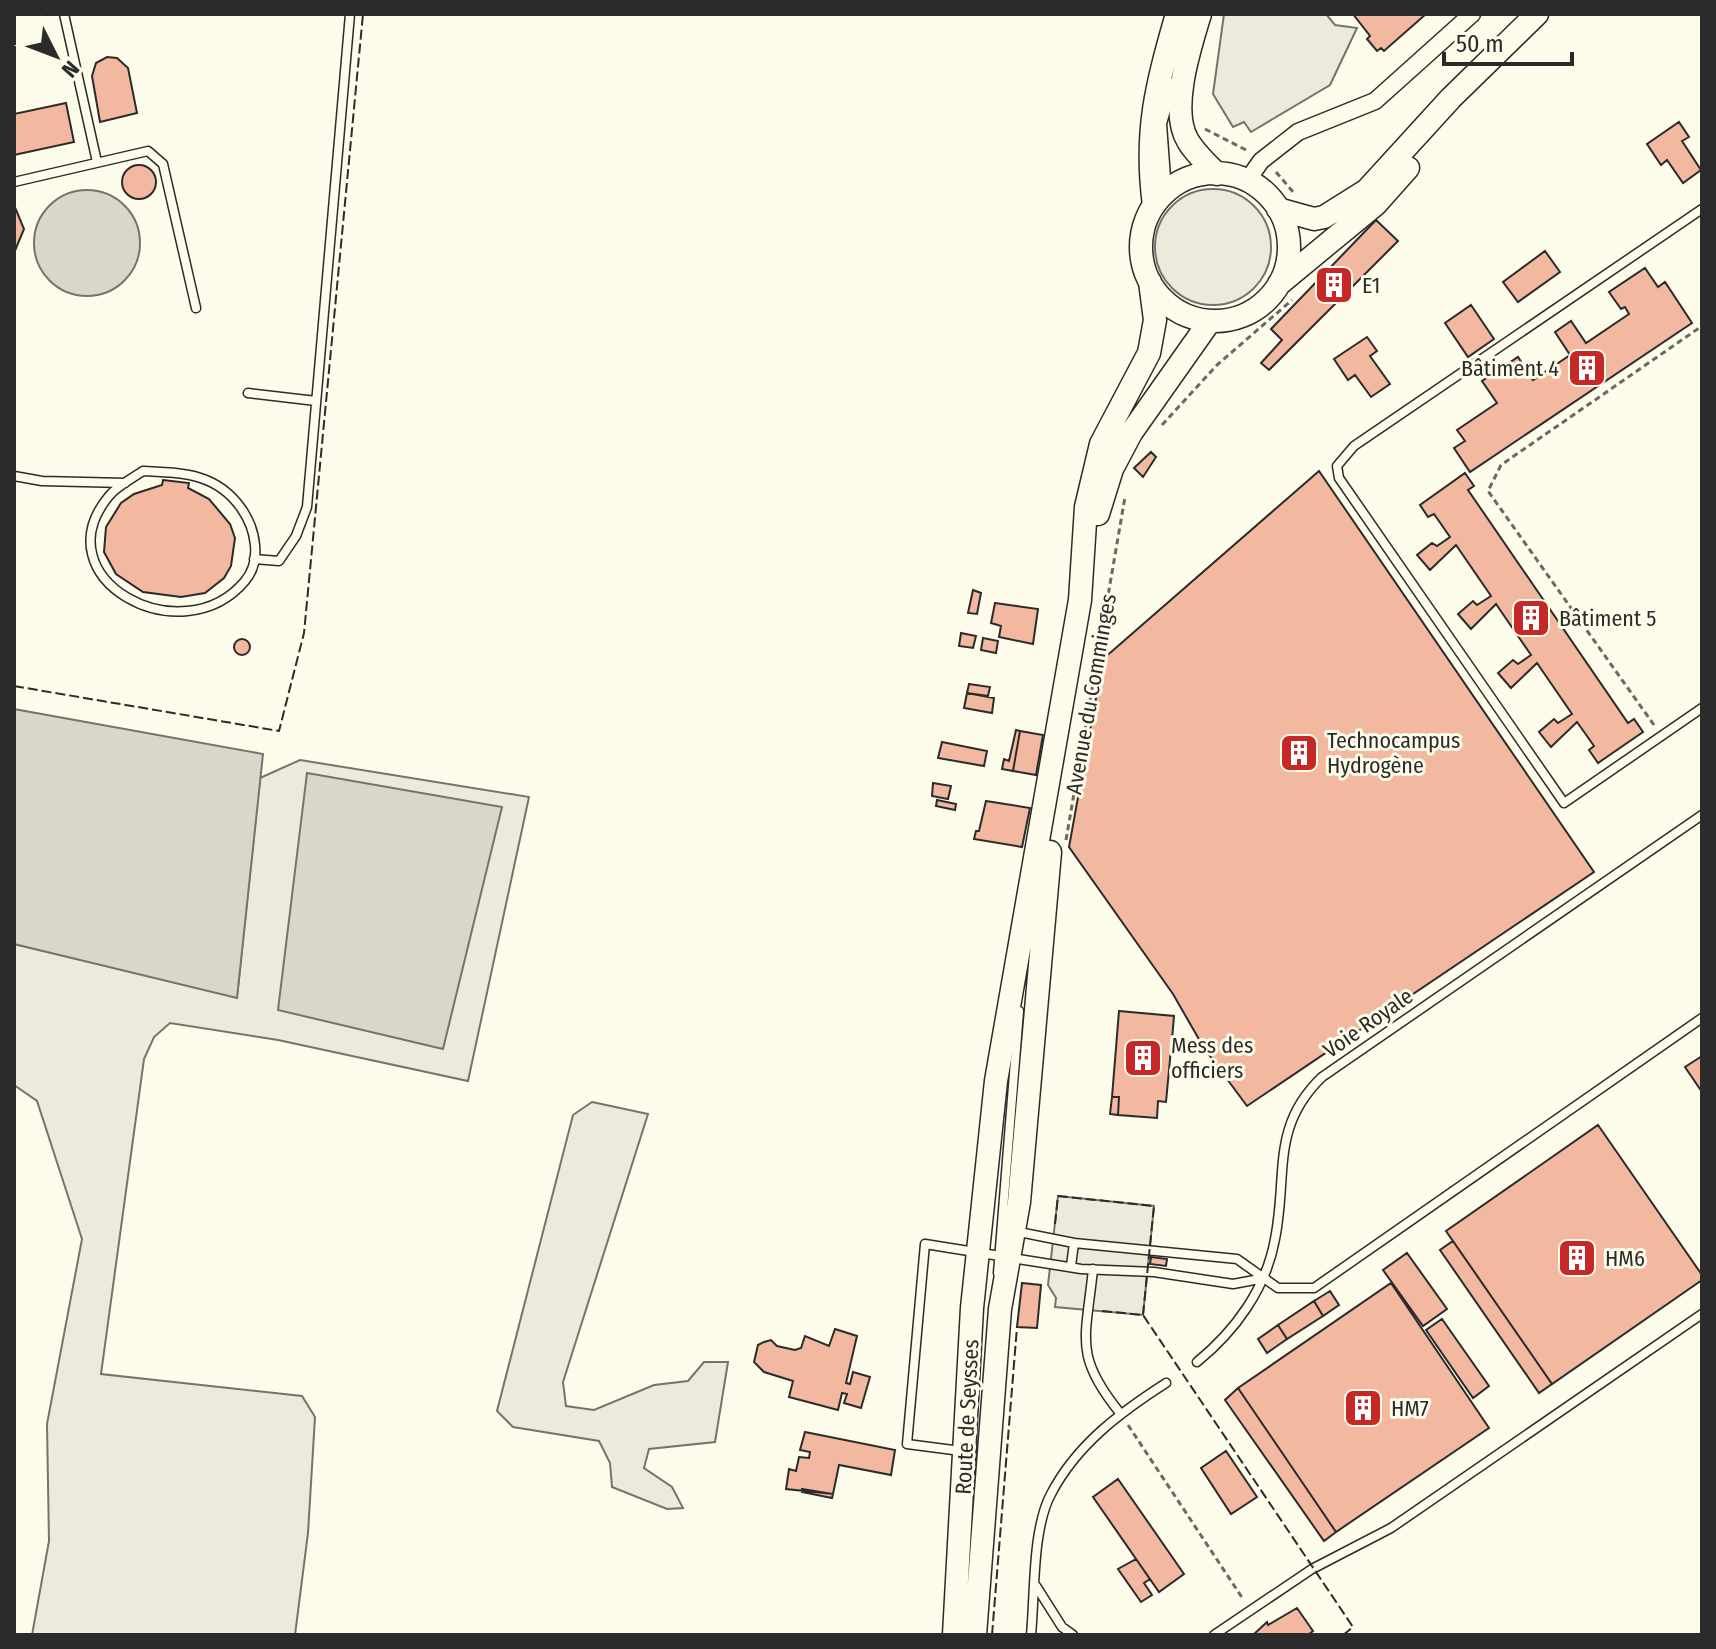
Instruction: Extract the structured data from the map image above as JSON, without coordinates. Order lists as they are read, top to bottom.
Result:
{
  "streets": {
    "main road": ["Avenue du Comminges", "Route de Seysses"],
    "lane": ["Voie Royale"]
  },
  "crossings": [
    ["Avenue du Comminges", "Route de Seysses"]
  ],
  "places": {
    "building": [
      "E1",
      "Bâtiment 4",
      "Bâtiment 5",
      "Technocampus Hydrogène",
      "Mess des officiers",
      "HM6",
      "HM7"
    ]
  },
  "scale_bar": "50 m",
  "north": "bottom right"
}
